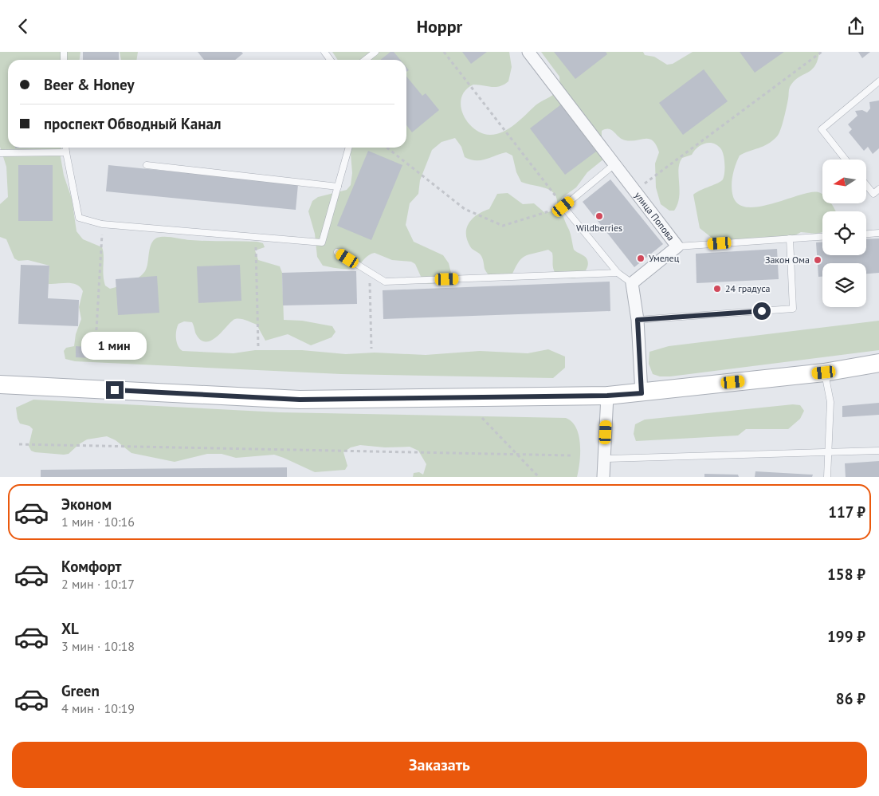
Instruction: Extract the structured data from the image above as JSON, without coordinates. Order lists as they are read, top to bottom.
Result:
{
  "streets": {
    "street": ["улица Попова"]
  },
  "places": [
    "Wildberries",
    "Умелец",
    "Закон Ома",
    "24 градуса"
  ],
  "north": "left",
  "page": {
    "header": "Hoppr",
    "banner": ["Beer & Honey", "проспект Обводный Канал"],
    "bubble": "1 мин",
    "list": [
      {
        "name": "Эконом",
        "note": "1 мин · 10:16",
        "value": "117 ₽"
      },
      {
        "name": "Комфорт",
        "note": "2 мин · 10:17",
        "value": "158 ₽"
      },
      {
        "name": "XL",
        "note": "3 мин · 10:18",
        "value": "199 ₽"
      },
      {
        "name": "Green",
        "note": "4 мин · 10:19",
        "value": "86 ₽"
      }
    ],
    "buttons": "Заказать"
  }
}
